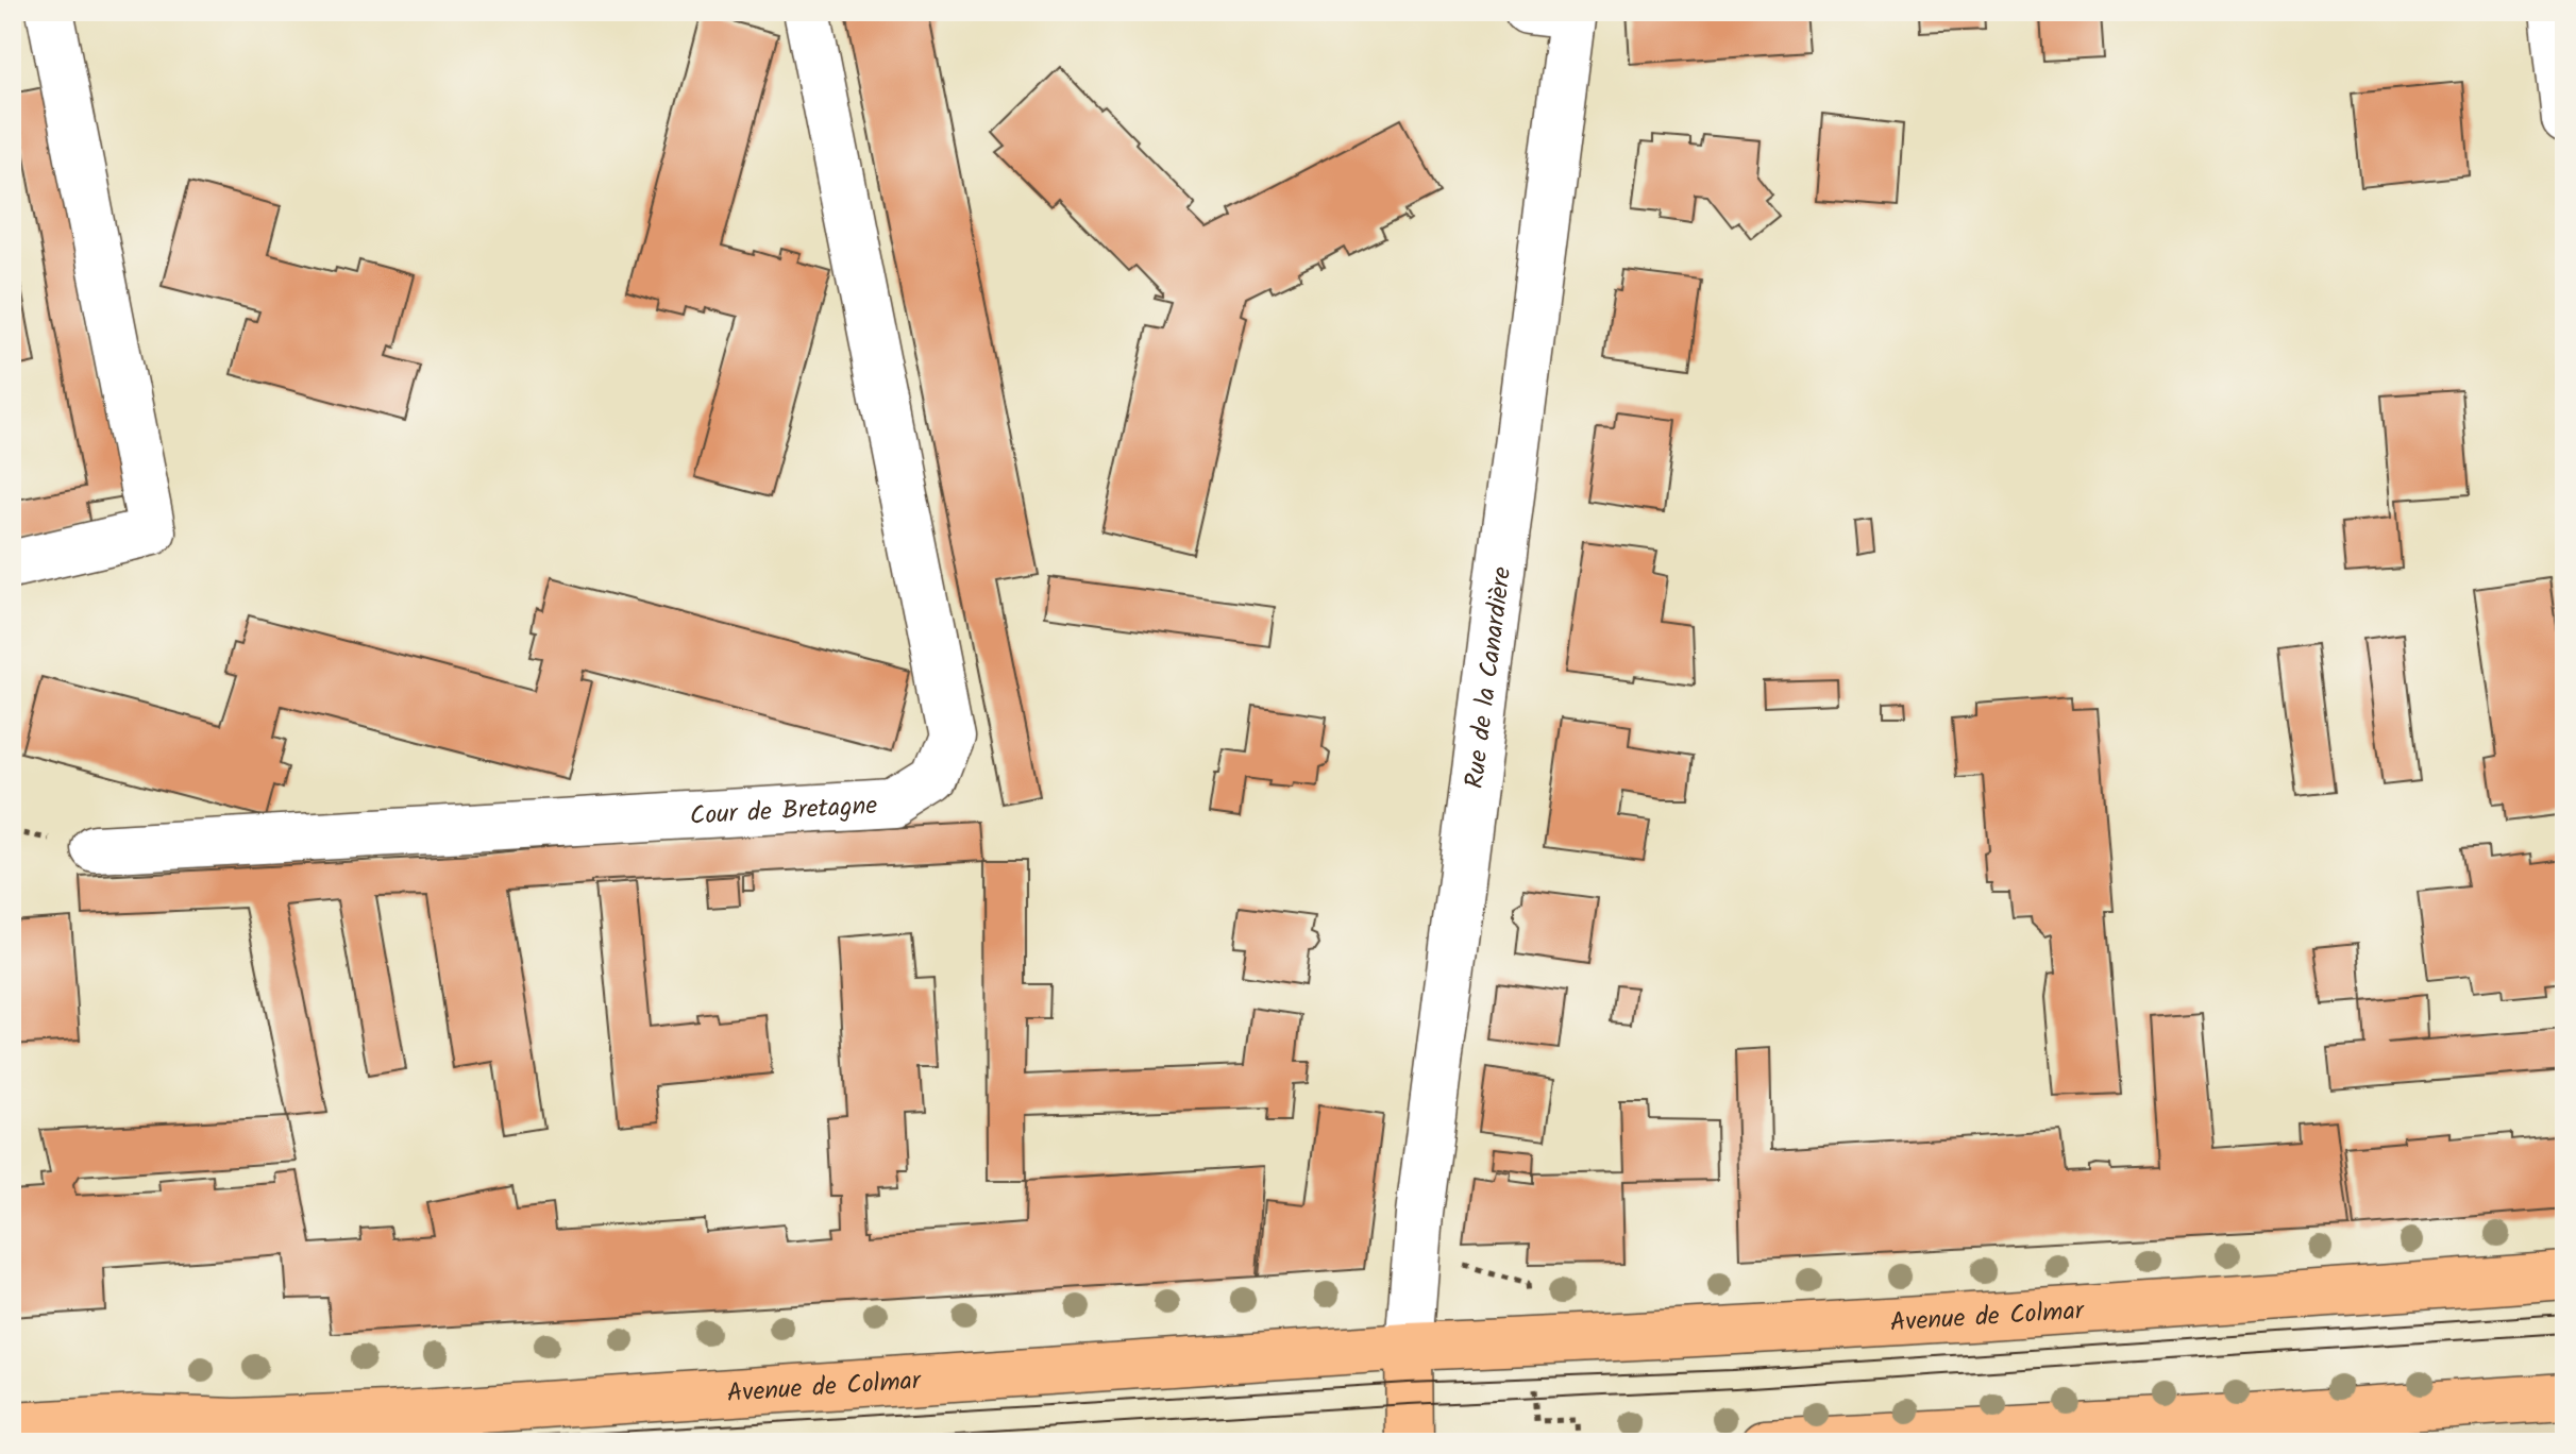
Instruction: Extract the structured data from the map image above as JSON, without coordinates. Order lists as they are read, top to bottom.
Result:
{
  "streets": {
    "main road": ["Avenue de Colmar"],
    "street": ["Rue de la Canardière", "Cour de Bretagne"]
  },
  "crossings": [
    ["Rue de la Canardière", "Avenue de Colmar"]
  ]
}
